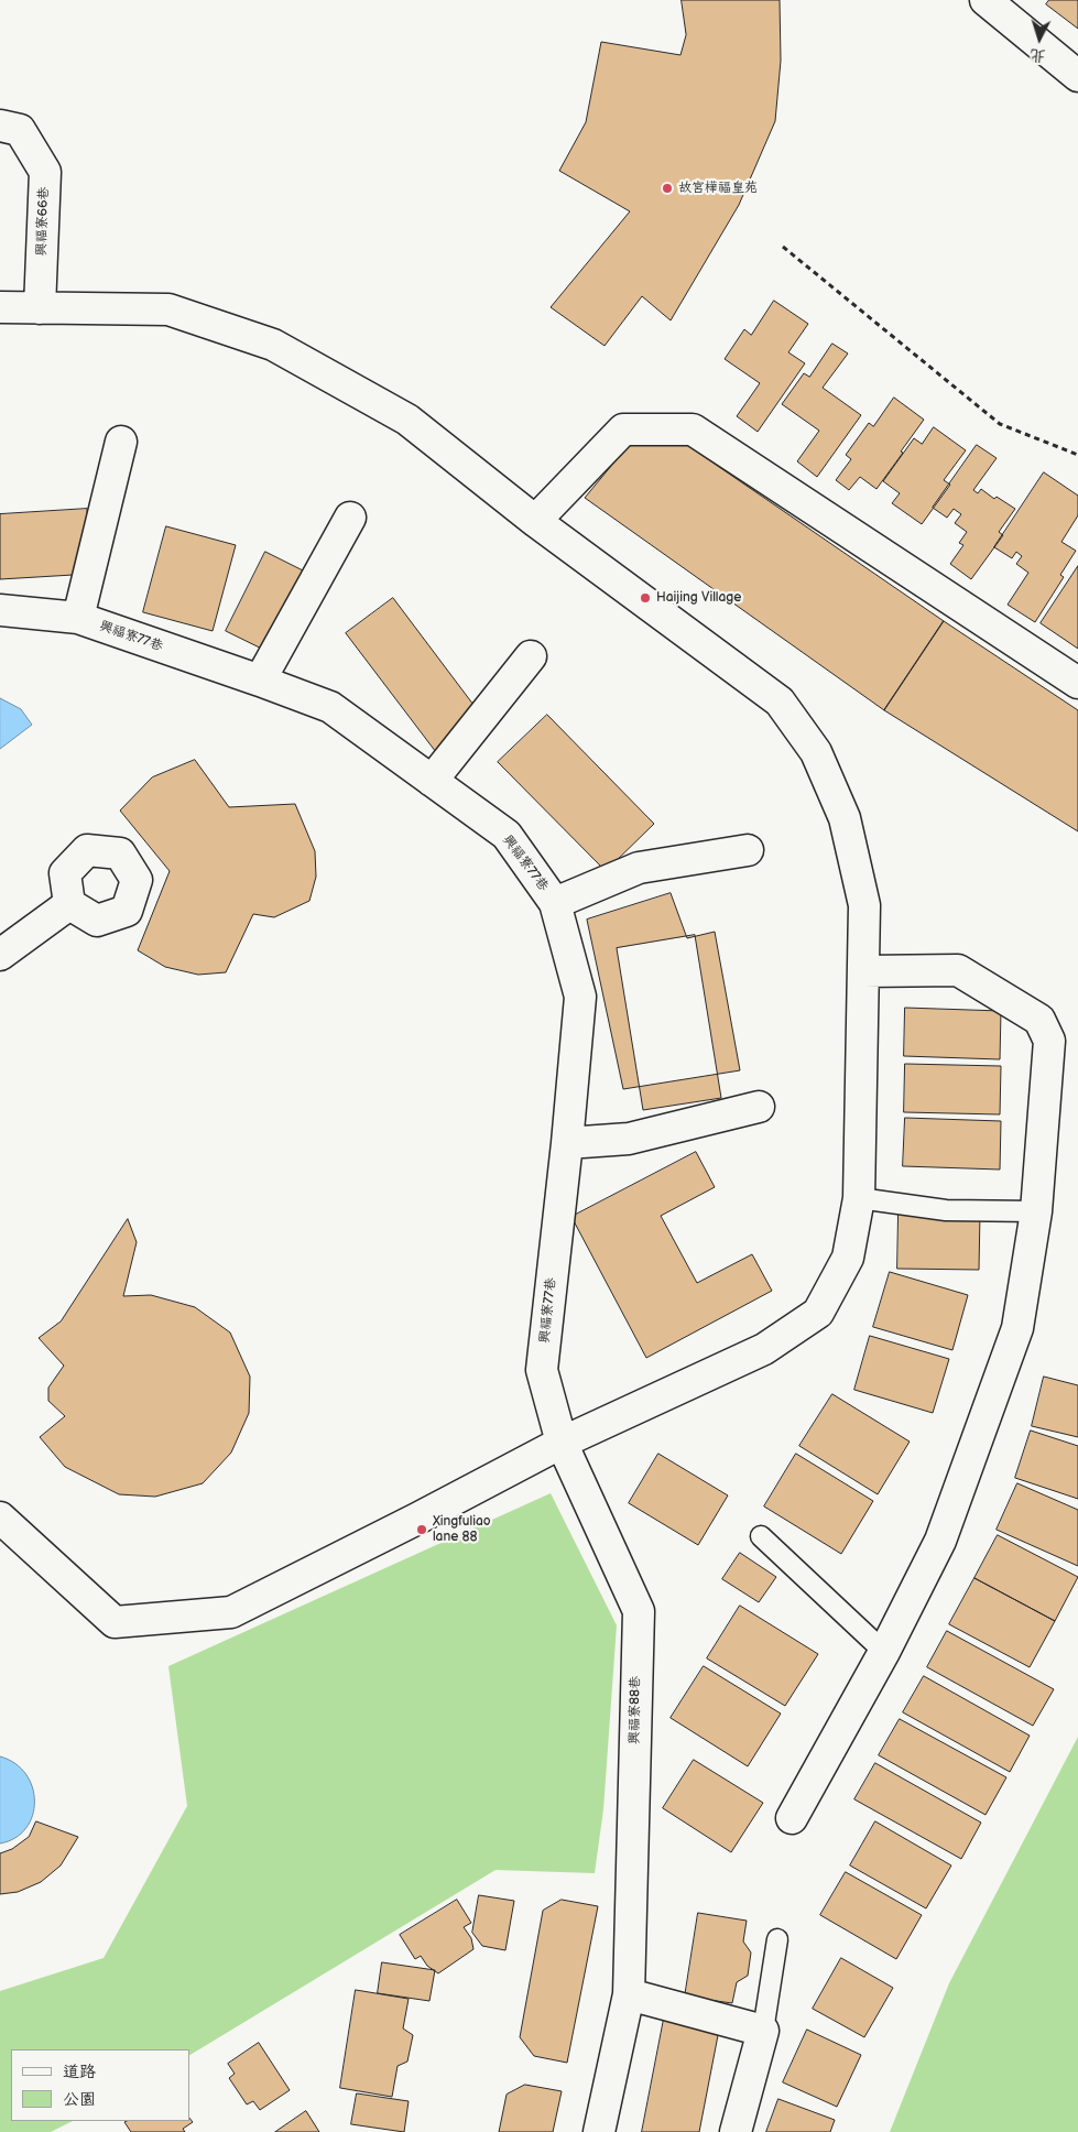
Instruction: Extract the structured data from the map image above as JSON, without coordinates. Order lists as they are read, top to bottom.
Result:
{
  "streets": {
    "street": ["興福寮66巷", "興福寮77巷", "興福寮88巷"]
  },
  "crossings": [
    ["興福寮77巷", "興福寮88巷"]
  ],
  "places": ["故宮樺福皇苑", "Haijing Village", "Xingfuliao lane 88"],
  "legend": ["道路", "公園"],
  "north": "bottom"
}
